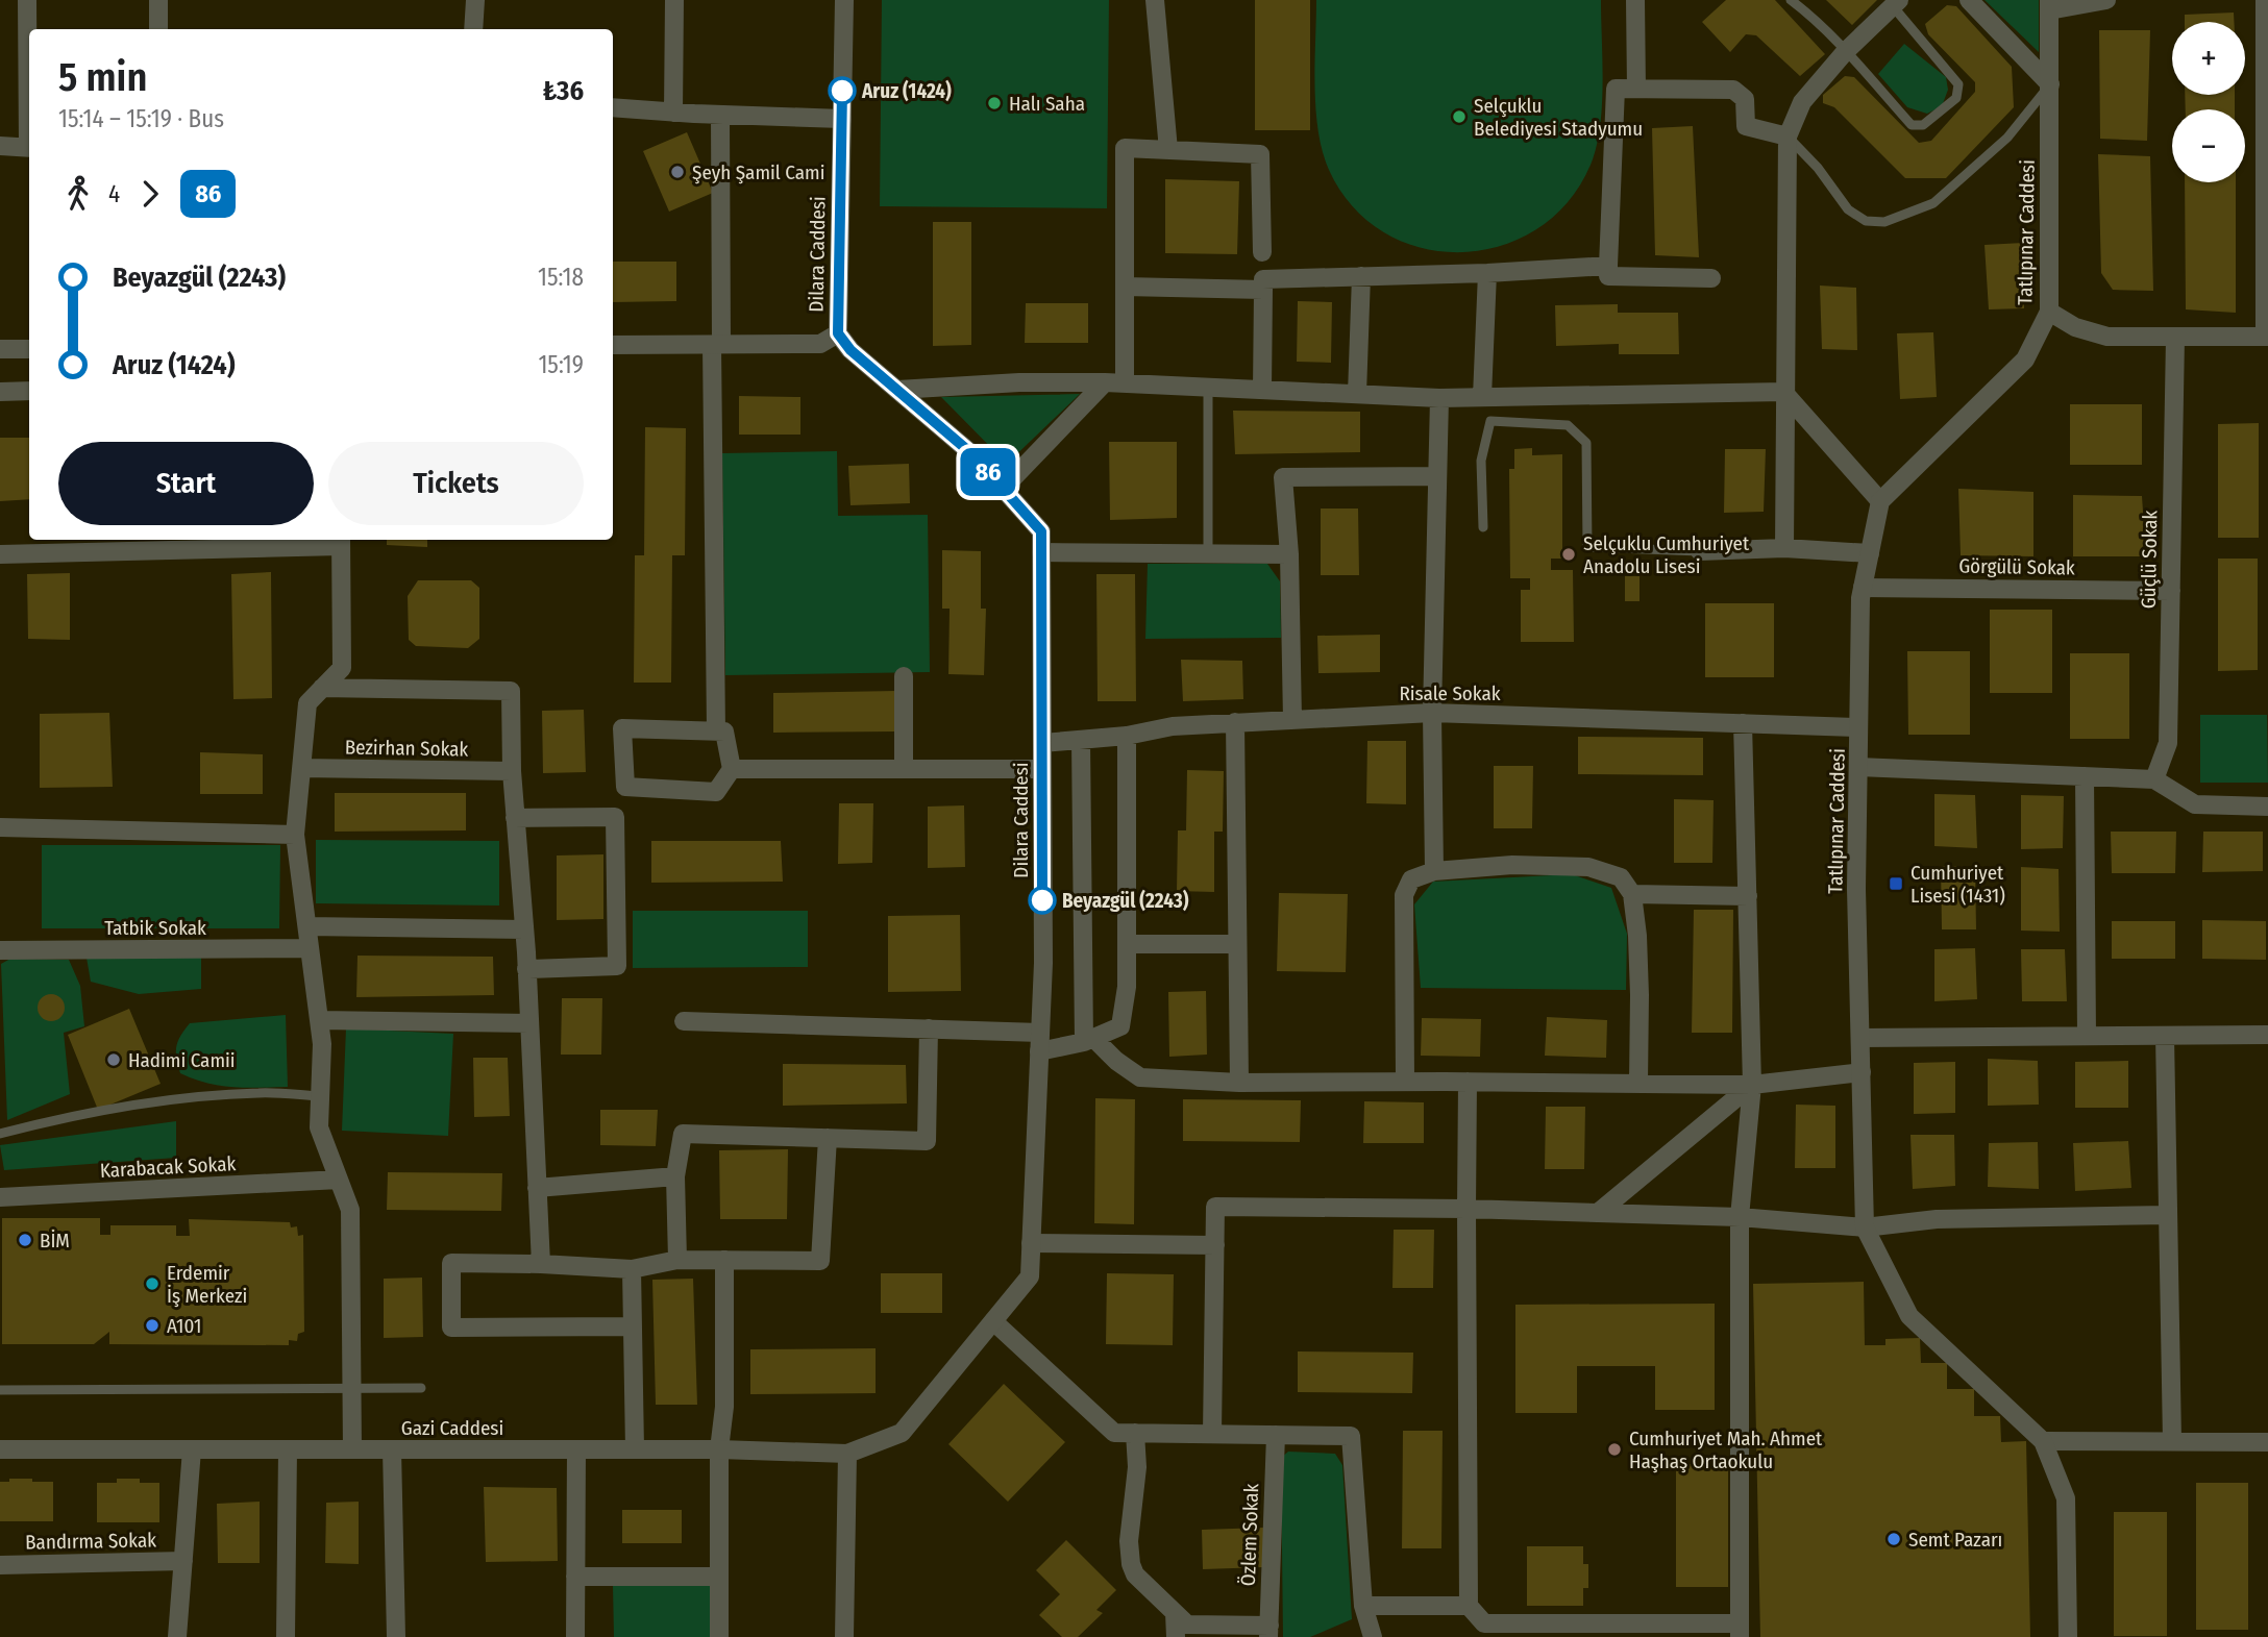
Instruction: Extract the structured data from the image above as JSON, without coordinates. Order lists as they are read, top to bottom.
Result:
{
  "streets": {
    "street": [
      "Tatlıpınar Caddesi",
      "Dilara Caddesi",
      "Güçlü Sokak",
      "Görgülü Sokak",
      "Risale Sokak",
      "Bezirhan Sokak",
      "Tatbik Sokak",
      "Karabacak Sokak",
      "Gazi Caddesi",
      "Özlem Sokak",
      "Bandırma Sokak"
    ]
  },
  "crossings": [
    ["Tatlıpınar Caddesi", "Görgülü Sokak"],
    ["Tatlıpınar Caddesi", "Risale Sokak"],
    ["Dilara Caddesi", "Risale Sokak"],
    ["Dilara Caddesi", "Gazi Caddesi"],
    ["Güçlü Sokak", "Görgülü Sokak"]
  ],
  "places": {
    "other": [
      "Aruz (1424)",
      "Halı Saha",
      "Selçuklu Belediyesi Stadyumu",
      "Şeyh Şamil Cami",
      "Selçuklu Cumhuriyet Anadolu Lisesi",
      "Beyazgül (2243)",
      "Hadimi Camii",
      "BİM",
      "Erdemir İş Merkezi",
      "A101",
      "Cumhuriyet Mah. Ahmet Haşhaş Ortaokulu",
      "Semt Pazarı"
    ],
    "transit": ["Cumhuriyet Lisesi (1431)"]
  },
  "lines": ["bus line 86"],
  "page": {
    "on_map": "86",
    "map_buttons": ["+", "−"],
    "heading": ["5 min", "15:14 – 15:19 · Bus", "₺36"],
    "legs": ["4", "86"],
    "list": [
      {
        "name": "Beyazgül (2243)",
        "value": "15:18"
      },
      {
        "name": "Aruz (1424)",
        "value": "15:19"
      }
    ],
    "buttons": ["Start", "Tickets"]
  }
}
